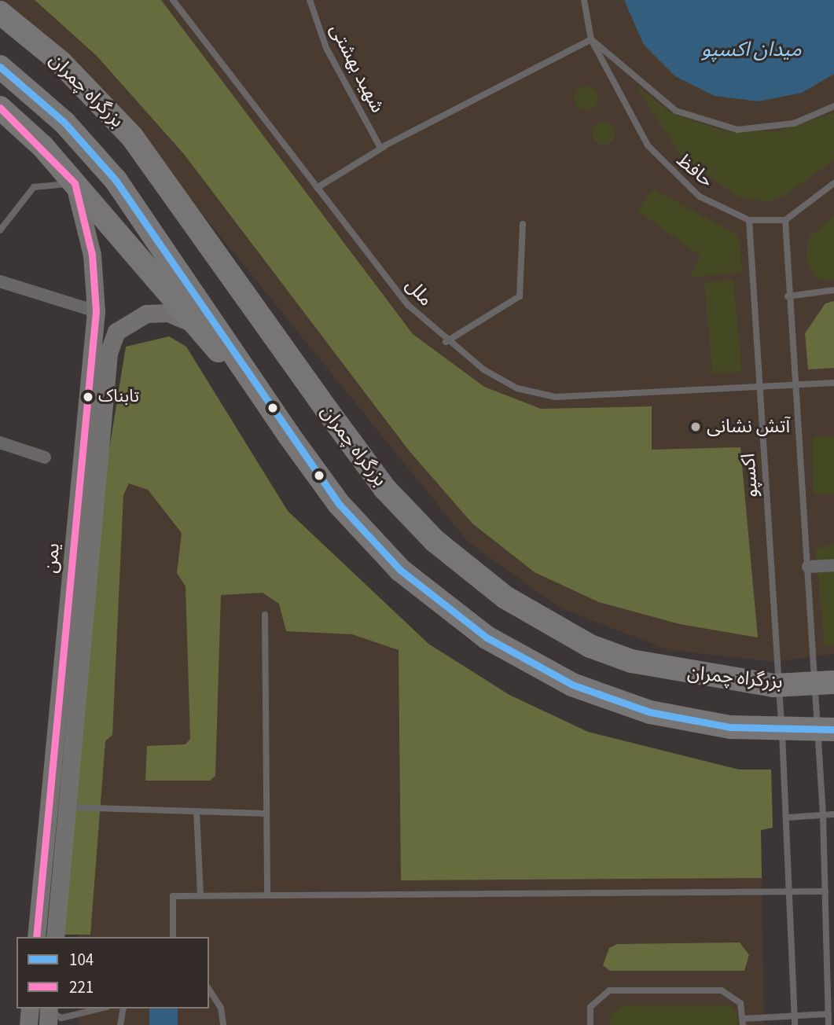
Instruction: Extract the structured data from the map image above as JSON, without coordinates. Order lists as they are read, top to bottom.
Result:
{
  "streets": {
    "highway": ["بزرگراه چمران"],
    "main road": ["یمن"],
    "lane": [
      "شهید بهشتی",
      "حافظ",
      "ملل",
      "اکسپو"
    ]
  },
  "crossings": [
    ["حافظ", "اکسپو"],
    ["ملل", "اکسپو"]
  ],
  "water": ["میدان اکسپو"],
  "places": ["تابناک", "آتش نشانی"],
  "lines": ["transit line 104", "transit line 221"],
  "legend": ["104", "221"]
}
